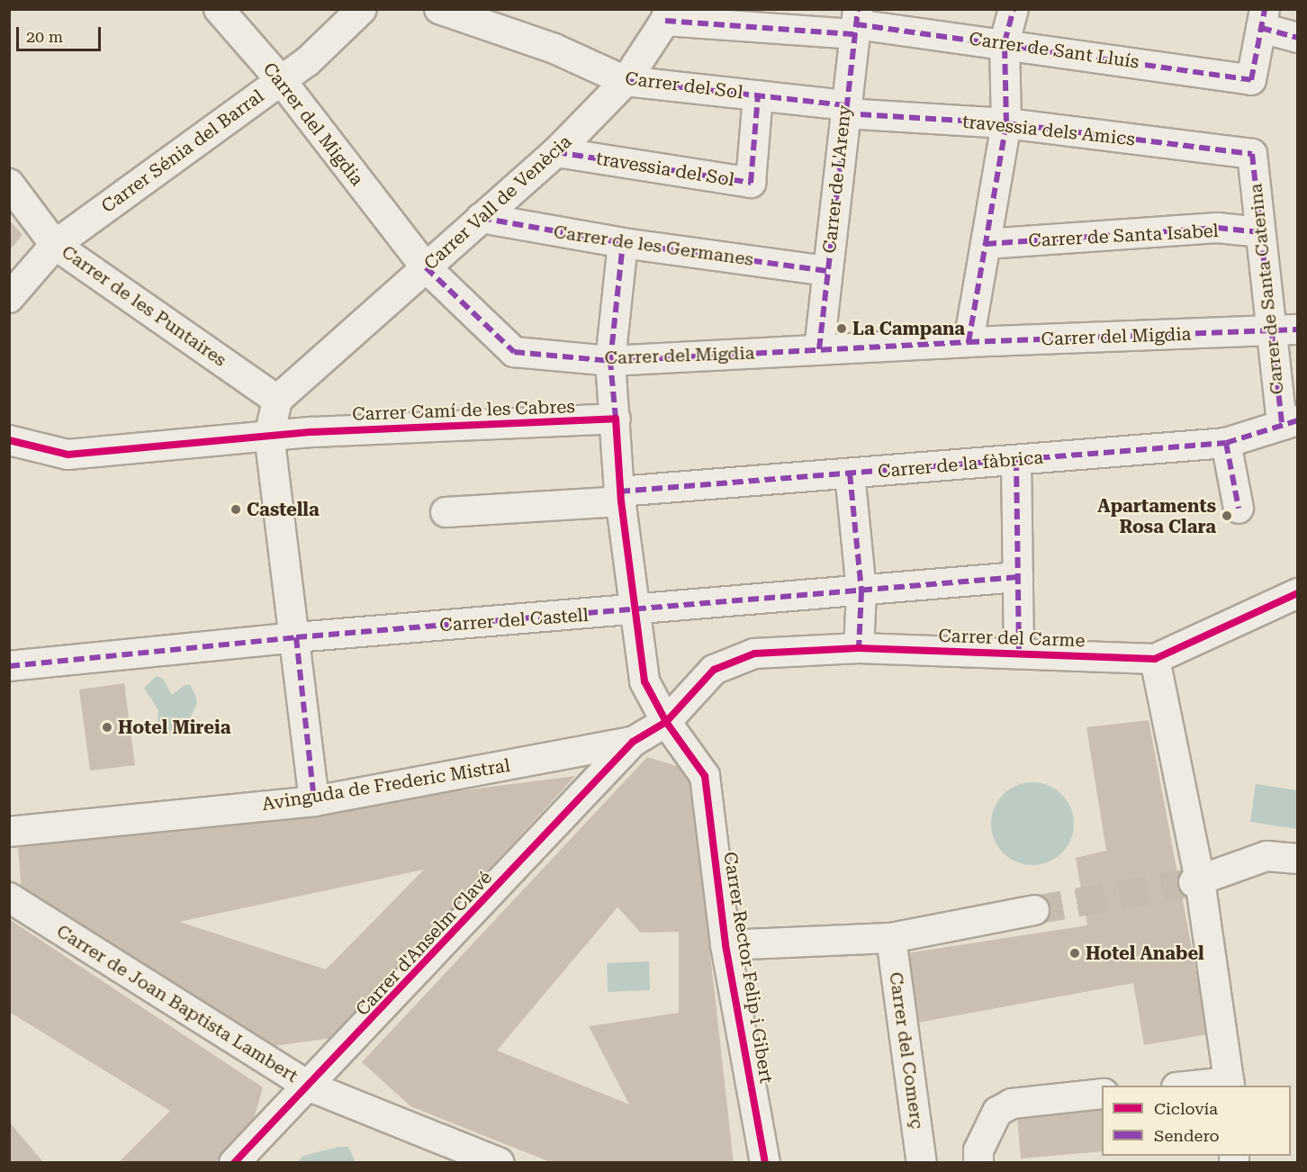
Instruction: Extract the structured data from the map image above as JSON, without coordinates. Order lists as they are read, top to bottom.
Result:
{
  "streets": {
    "street": [
      "Carrer de Sant Lluís",
      "Carrer del Sol",
      "Carrer del Migdia",
      "travessia dels Amics",
      "Carrer Sénia del Barral",
      "travessia del Sol",
      "Carrer de L'Areny",
      "Carrer Vall de Venècia",
      "Carrer de Santa Isabel",
      "Carrer de les Germanes",
      "Carrer de Santa Caterina",
      "Carrer de les Puntaires",
      "Carrer Camí de les Cabres",
      "Carrer de la fàbrica",
      "Carrer del Castell",
      "Carrer del Carme",
      "Avinguda de Frederic Mistral",
      "Carrer d'Anselm Clavé",
      "Carrer Rector Felip i Gibert",
      "Carrer de Joan Baptista Lambert",
      "Carrer del Comerç"
    ]
  },
  "crossings": [
    ["Carrer de Sant Lluís", "Carrer de L'Areny"],
    ["Carrer de Sant Lluís", "Carrer Vall de Venècia"],
    ["Carrer del Sol", "travessia dels Amics"],
    ["Carrer del Sol", "travessia del Sol"],
    ["Carrer del Sol", "Carrer de L'Areny"],
    ["Carrer del Sol", "Carrer Vall de Venècia"],
    ["Carrer del Migdia", "Carrer Sénia del Barral"],
    ["Carrer del Migdia", "Carrer de L'Areny"],
    ["Carrer del Migdia", "Carrer Vall de Venècia"],
    ["Carrer del Migdia", "Carrer de Santa Caterina"],
    ["travessia dels Amics", "Carrer de L'Areny"],
    ["travessia dels Amics", "Carrer de Santa Caterina"],
    ["Carrer Sénia del Barral", "Carrer de les Puntaires"],
    ["travessia del Sol", "Carrer Vall de Venècia"],
    ["Carrer de L'Areny", "Carrer de les Germanes"],
    ["Carrer Vall de Venècia", "Carrer de les Germanes"],
    ["Carrer Vall de Venècia", "Carrer de les Puntaires"],
    ["Carrer de Santa Isabel", "Carrer de Santa Caterina"],
    ["Carrer de Santa Caterina", "Carrer de la fàbrica"],
    ["Carrer del Carme", "Carrer Rector Felip i Gibert"],
    ["Avinguda de Frederic Mistral", "Carrer d'Anselm Clavé"],
    ["Carrer d'Anselm Clavé", "Carrer de Joan Baptista Lambert"]
  ],
  "places": [
    "La Campana",
    "Castella",
    "Apartaments Rosa Clara",
    "Hotel Mireia",
    "Hotel Anabel"
  ],
  "legend": ["Ciclovía", "Sendero"],
  "scale_bar": "20 m"
}
